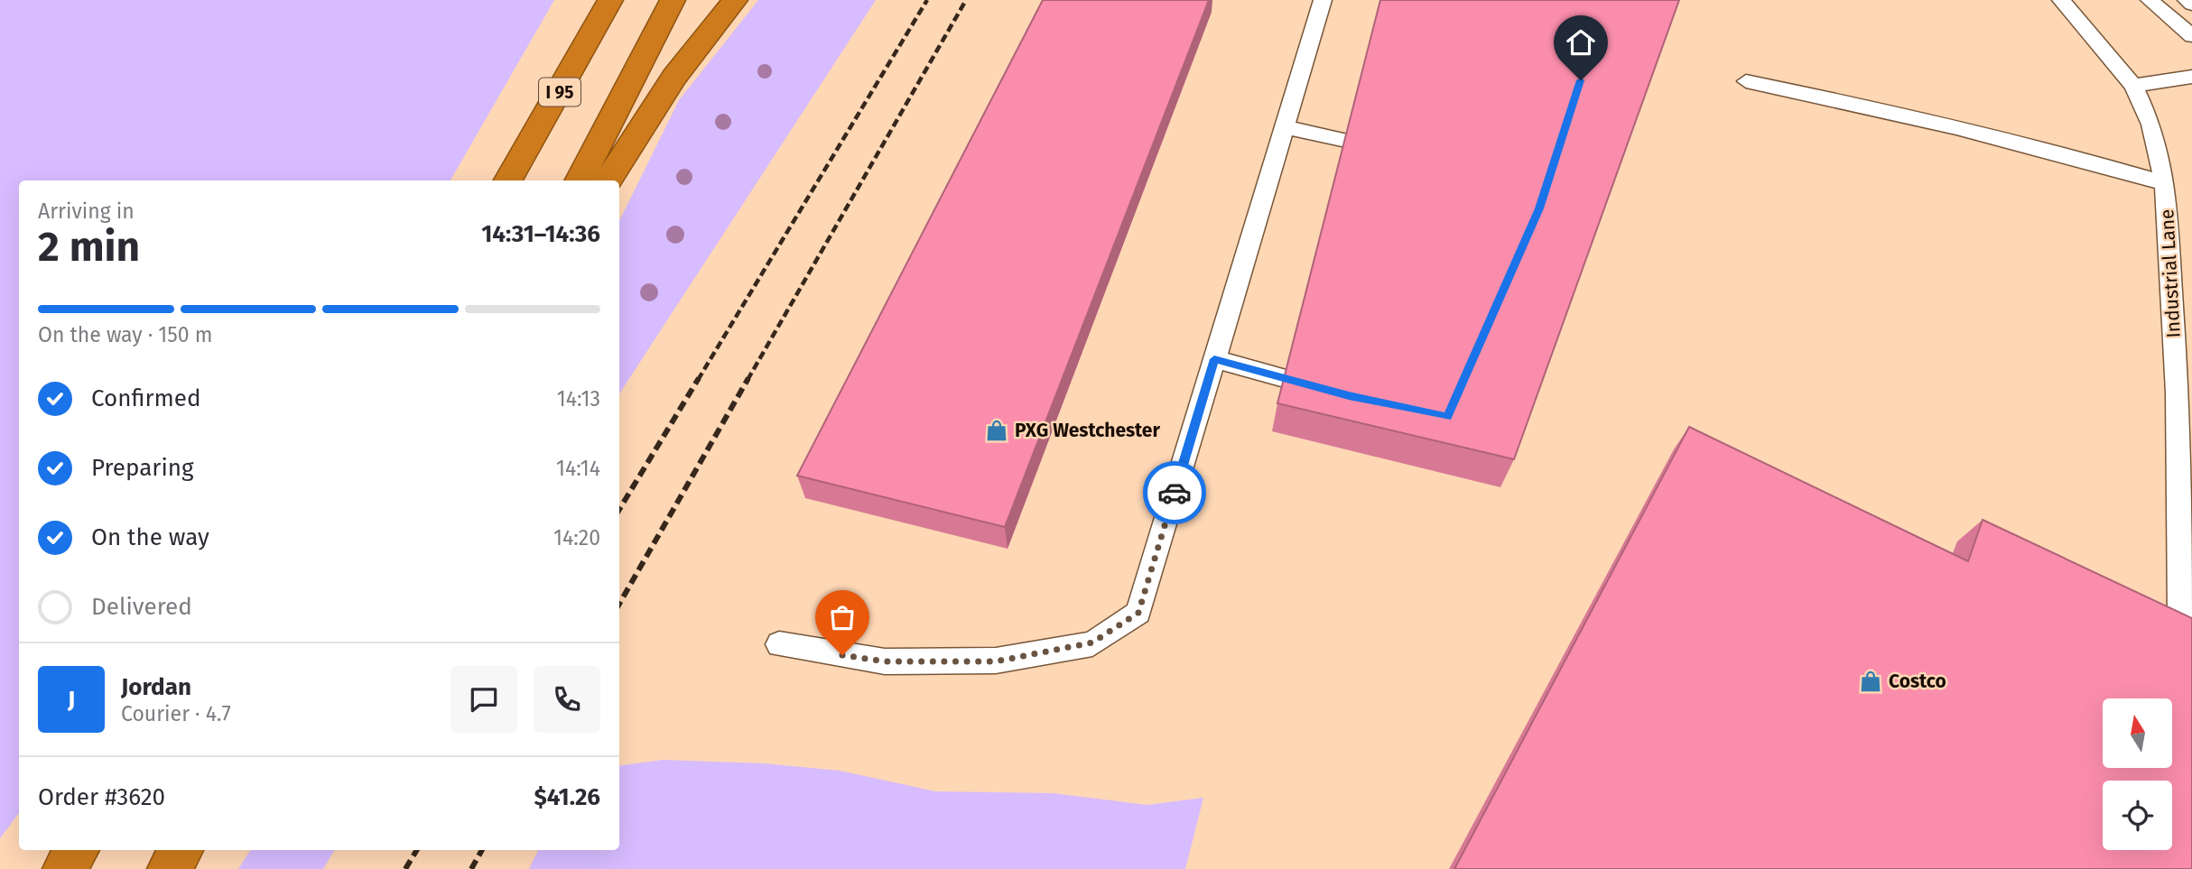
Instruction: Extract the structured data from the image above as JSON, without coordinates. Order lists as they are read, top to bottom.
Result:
{
  "streets": {
    "highway": ["I 95"],
    "lane": ["Industrial Lane"]
  },
  "places": {
    "shop": ["PXG Westchester", "Costco"]
  },
  "north": "top",
  "page": {
    "heading": ["2 min", "Arriving in", "14:31–14:36"],
    "panel": [
      "Jordan",
      "Courier · 4.7",
      "Order #3620",
      "$41.26"
    ],
    "bar": "On the way · 150 m",
    "list": [
      ["Confirmed", "14:13"],
      ["Preparing", "14:14"],
      ["On the way", "14:20"],
      "Delivered"
    ],
    "round": "J"
  }
}
